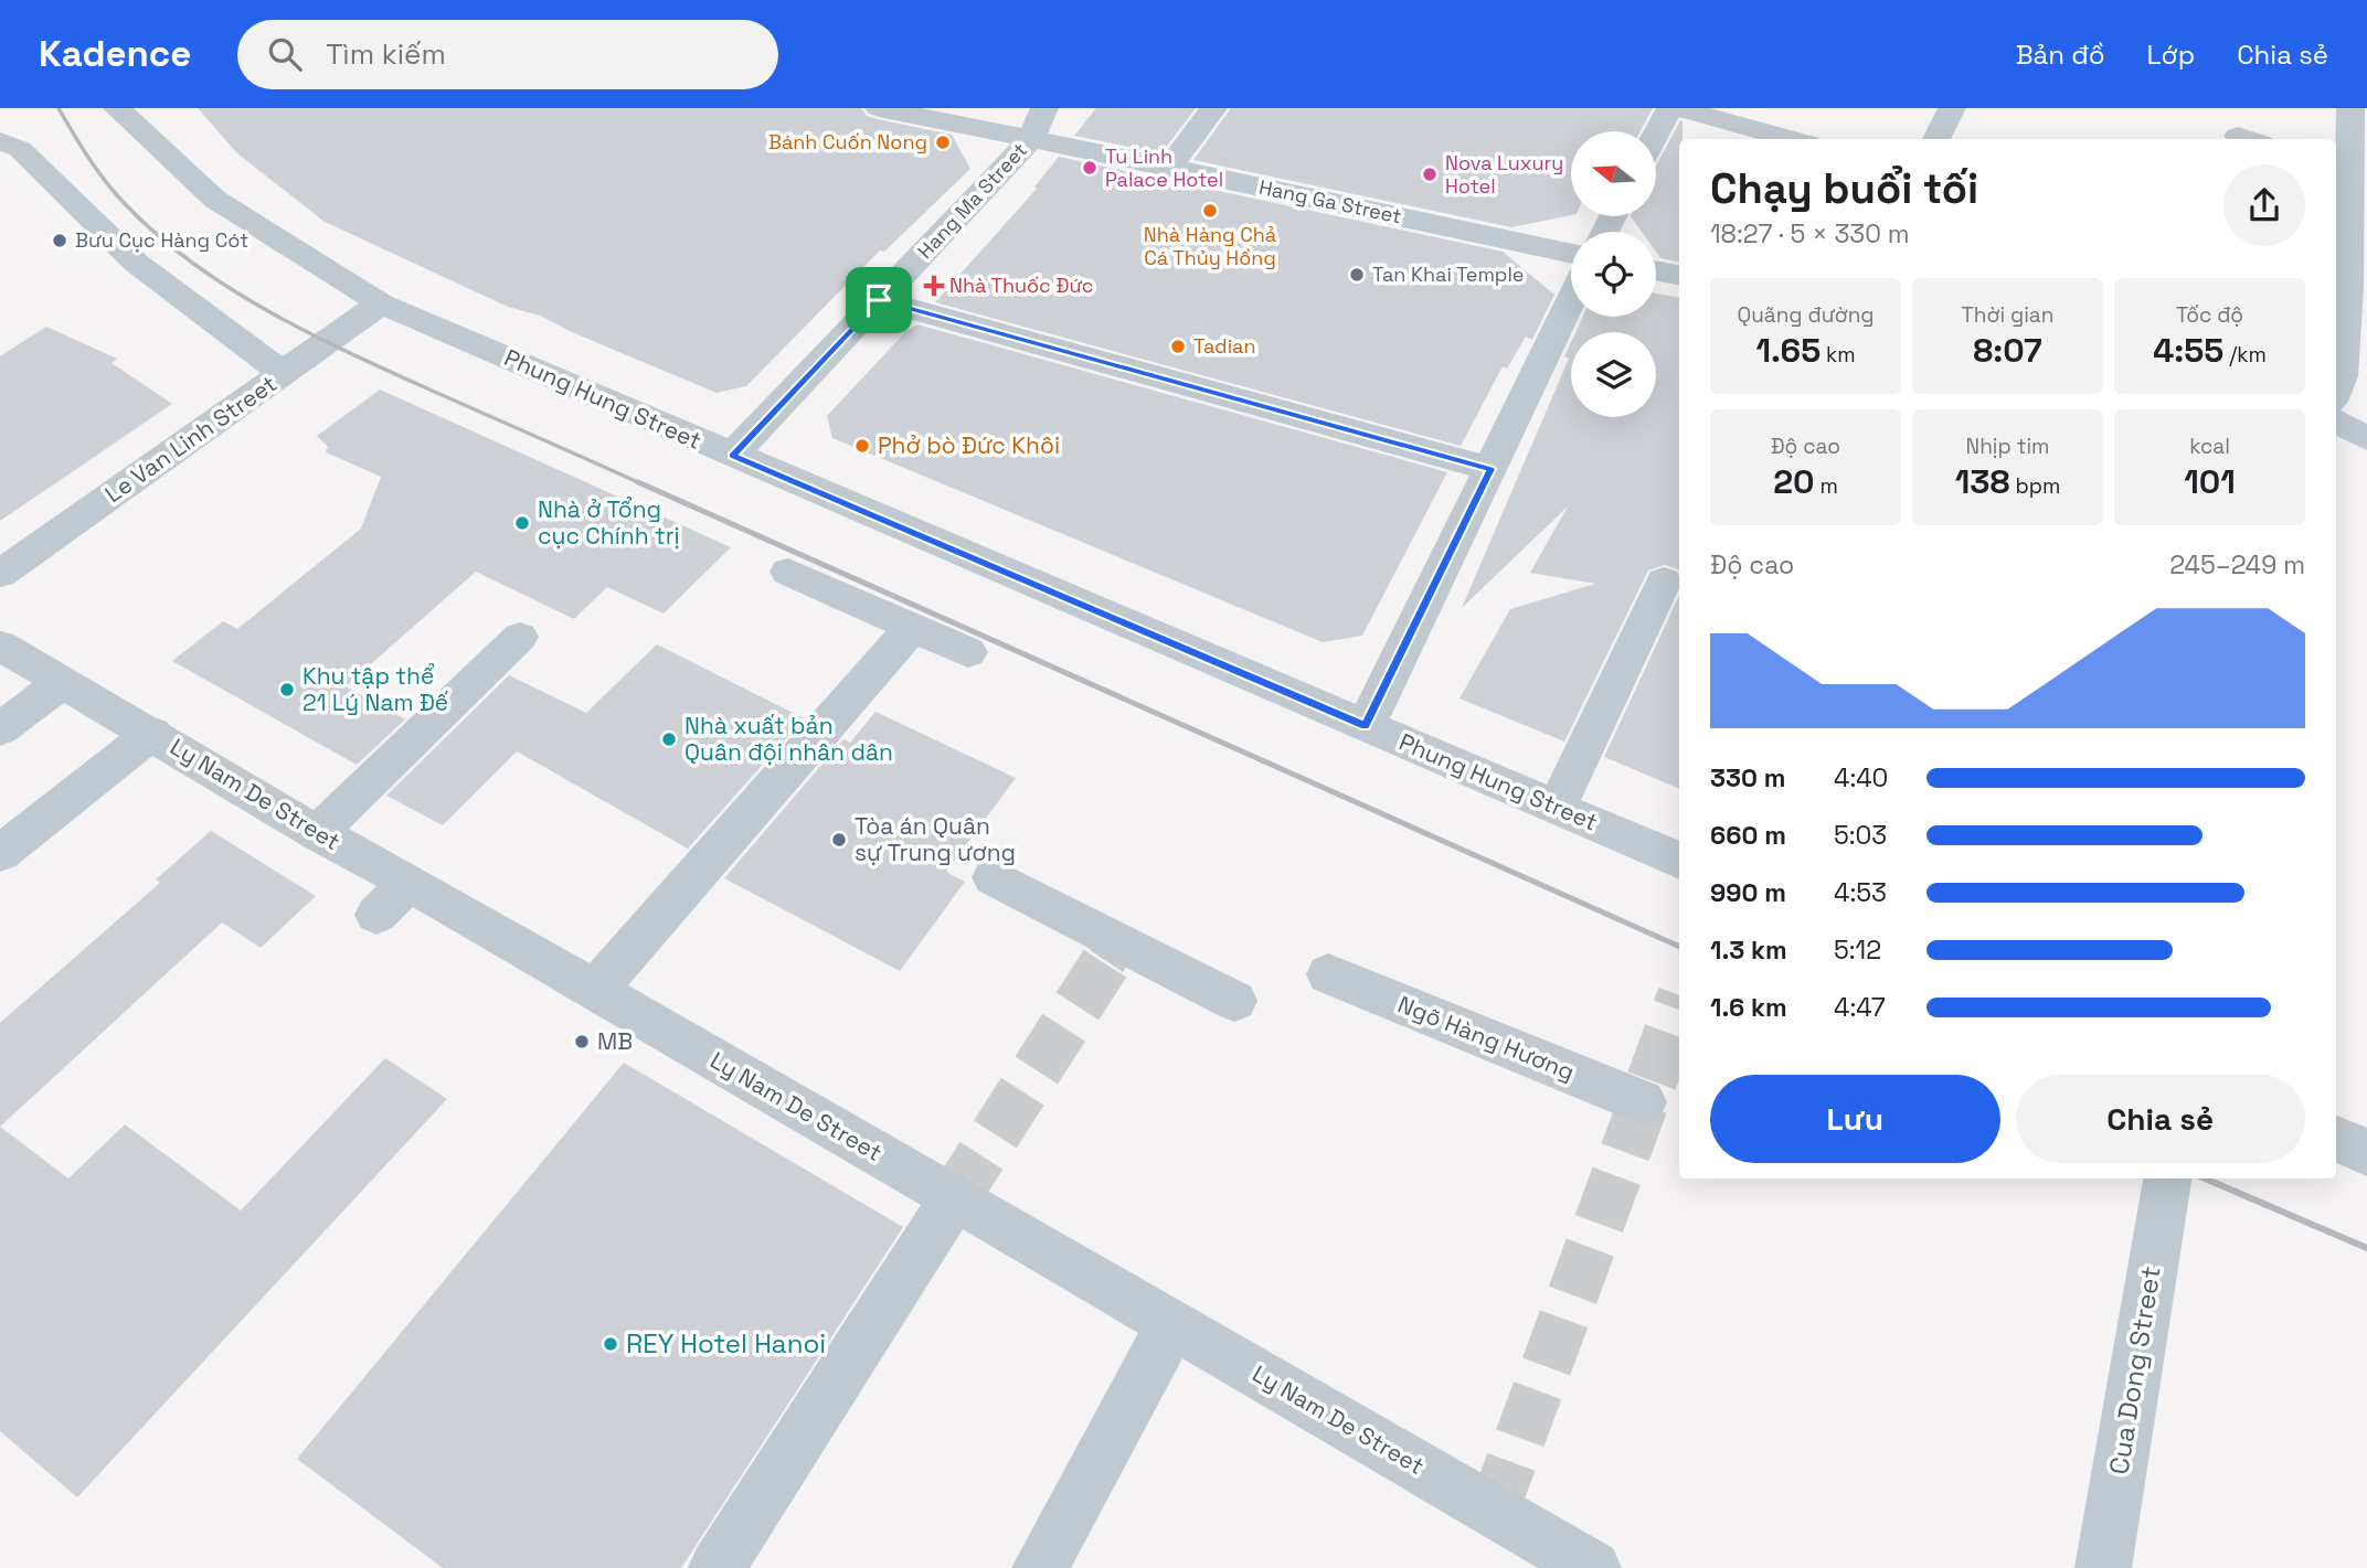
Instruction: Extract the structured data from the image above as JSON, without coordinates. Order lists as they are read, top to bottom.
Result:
{
  "streets": {
    "street": [
      "Hang Ma Street",
      "Hang Ga Street",
      "Phung Hung Street",
      "Le Van Linh Street",
      "Ly Nam De Street",
      "Ngõ Hàng Hương",
      "Cua Dong Street"
    ]
  },
  "crossings": [
    ["Hang Ma Street", "Hang Ga Street"],
    ["Hang Ma Street", "Phung Hung Street"],
    ["Phung Hung Street", "Le Van Linh Street"]
  ],
  "places": {
    "other": [
      "Bánh Cuốn Nong",
      "Tu Linh Palace Hotel",
      "Nova Luxury Hotel",
      "Nhà Hàng Chả Cá Thủy Hồng",
      "Bưu Cục Hàng Cót",
      "Tan Khai Temple",
      "Tadian",
      "Phở bò Đức Khôi",
      "Nhà ở Tổng cục Chính trị",
      "Khu tập thể 21 Lý Nam Đế",
      "Nhà xuất bản Quân đội nhân dân",
      "Tòa án Quân sự Trung ương",
      "MB",
      "REY Hotel Hanoi"
    ],
    "health": ["Nhà Thuốc Đức"]
  },
  "north": "left",
  "page": {
    "header": "Kadence",
    "search": "Tìm kiếm",
    "nav": ["Bản đồ", "Lớp", "Chia sẻ"],
    "heading": ["Chạy buổi tối", "18:27 · 5 × 330 m"],
    "stats": [
      ["Quãng đường", "1.65 km"],
      ["Thời gian", "8:07"],
      ["Tốc độ", "4:55 /km"],
      ["Độ cao", "20 m"],
      ["Nhịp tim", "138 bpm"],
      ["kcal", "101"]
    ],
    "chart": ["Độ cao", "245–249 m"],
    "list": [
      {
        "name": "330 m",
        "note": "4:40"
      },
      {
        "name": "660 m",
        "note": "5:03"
      },
      {
        "name": "990 m",
        "note": "4:53"
      },
      {
        "name": "1.3 km",
        "note": "5:12"
      },
      {
        "name": "1.6 km",
        "note": "4:47"
      }
    ],
    "buttons": ["Lưu", "Chia sẻ"]
  }
}
